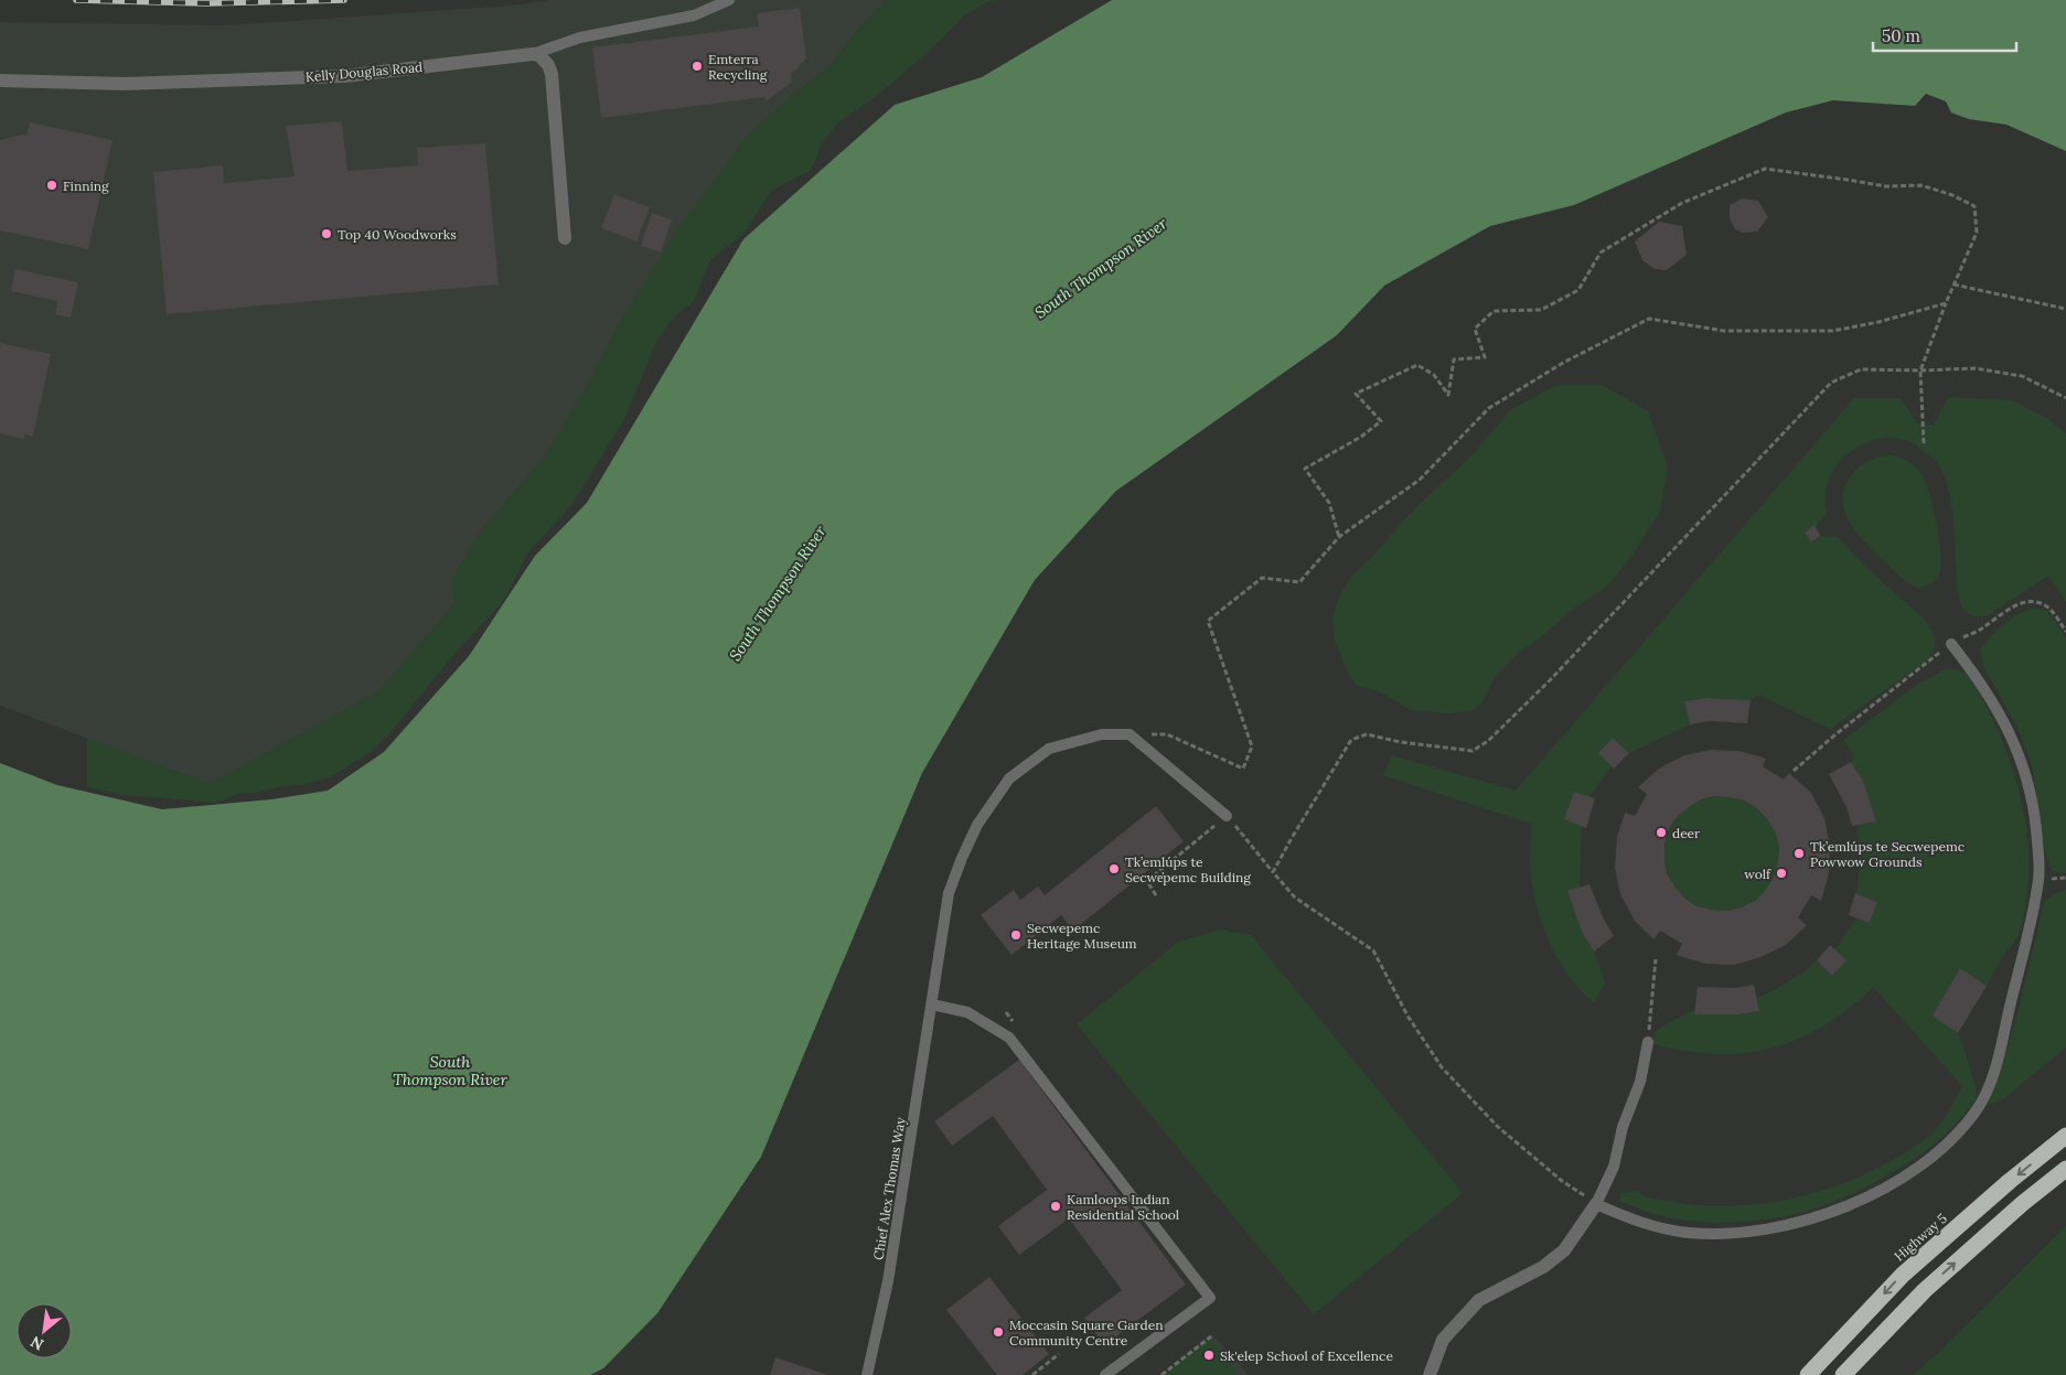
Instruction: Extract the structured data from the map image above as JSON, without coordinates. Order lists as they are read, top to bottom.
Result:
{
  "streets": {
    "highway": ["Highway 5"],
    "street": ["Kelly Douglas Road"],
    "lane": ["Chief Alex Thomas Way"]
  },
  "water": ["South Thompson River"],
  "places": [
    "Emterra Recycling",
    "Finning",
    "Top 40 Woodworks",
    "deer",
    "Tk’emlúps te Secwepemc Powwow Grounds",
    "Tk’emlúps te Secwe̓pemc Building",
    "wolf",
    "Secwepemc Heritage Museum",
    "Kamloops Indian Residential School",
    "Moccasin Square Garden Community Centre",
    "Sk'elep School of Excellence"
  ],
  "scale_bar": "50 m",
  "north": "bottom left"
}
